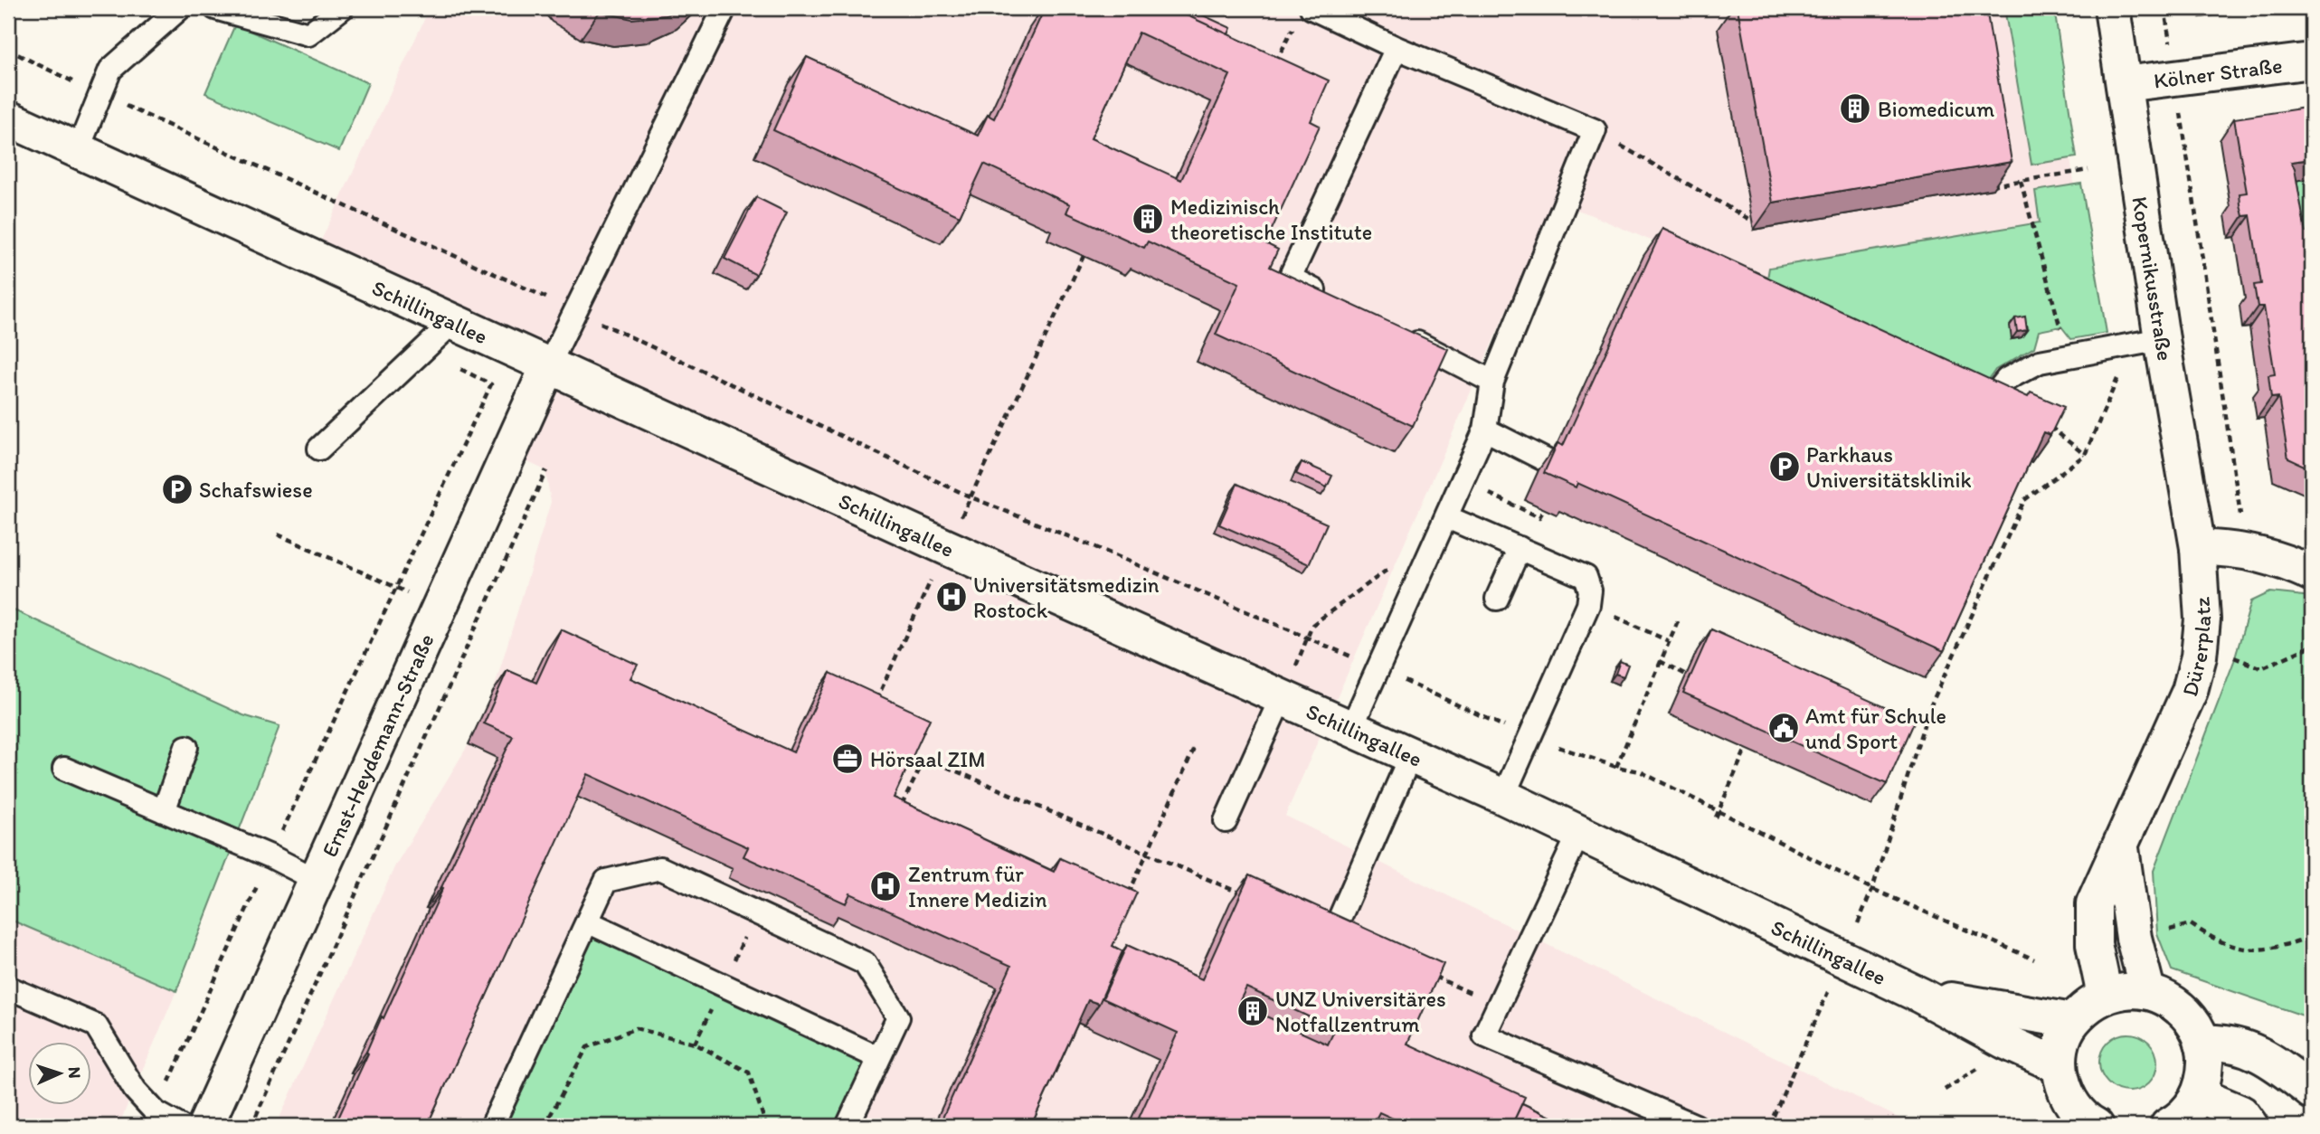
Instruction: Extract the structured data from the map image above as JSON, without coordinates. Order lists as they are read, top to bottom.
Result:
{
  "streets": {
    "street": [
      "Kölner Straße",
      "Kopernikusstraße",
      "Schillingallee",
      "Dürerplatz",
      "Ernst-Heydemann-Straße"
    ]
  },
  "crossings": [
    ["Kölner Straße", "Kopernikusstraße"],
    ["Kopernikusstraße", "Dürerplatz"],
    ["Schillingallee", "Ernst-Heydemann-Straße"]
  ],
  "places": {
    "building": ["Biomedicum", "Medizinisch theoretische Institute", "UNZ Universitäres Notfallzentrum"],
    "parking": ["Parkhaus Universitätsklinik", "Schafswiese"],
    "hospital": ["Universitätsmedizin Rostock", "Zentrum für Innere Medizin"],
    "public building": ["Amt für Schule und Sport"],
    "office": ["Hörsaal ZIM"]
  },
  "north": "right"
}
